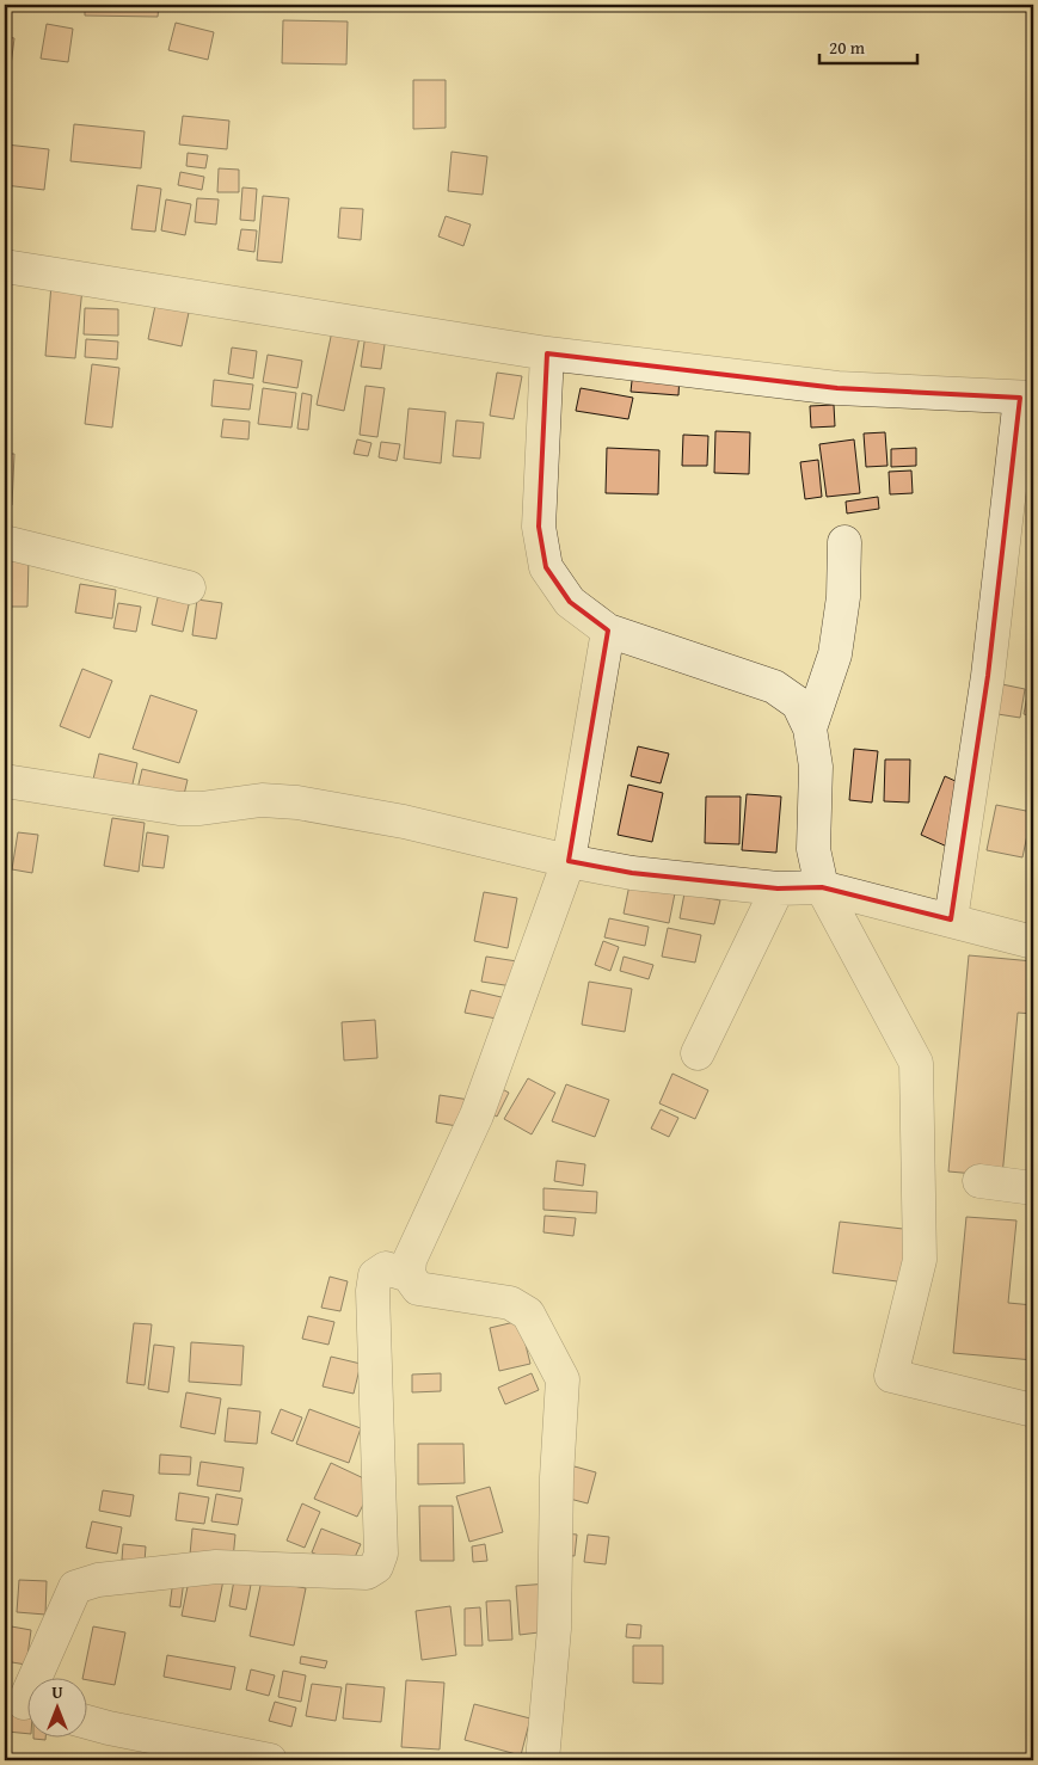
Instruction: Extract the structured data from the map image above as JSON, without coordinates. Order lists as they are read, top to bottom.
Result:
{
  "scale_bar": "20 m",
  "north": "top"
}
